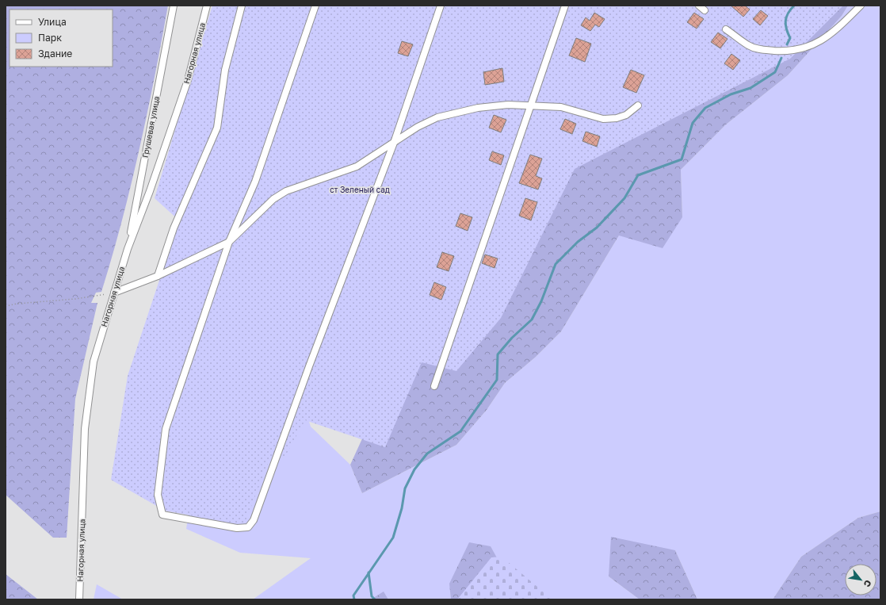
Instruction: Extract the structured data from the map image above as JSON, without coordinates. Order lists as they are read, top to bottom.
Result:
{
  "streets": {
    "street": ["Нагорная улица", "Грушевая улица"]
  },
  "crossings": [
    ["Нагорная улица", "Грушевая улица"]
  ],
  "parks": ["ст Зеленый сад"],
  "legend": ["Улица", "Парк", "Здание"],
  "north": "bottom right"
}
